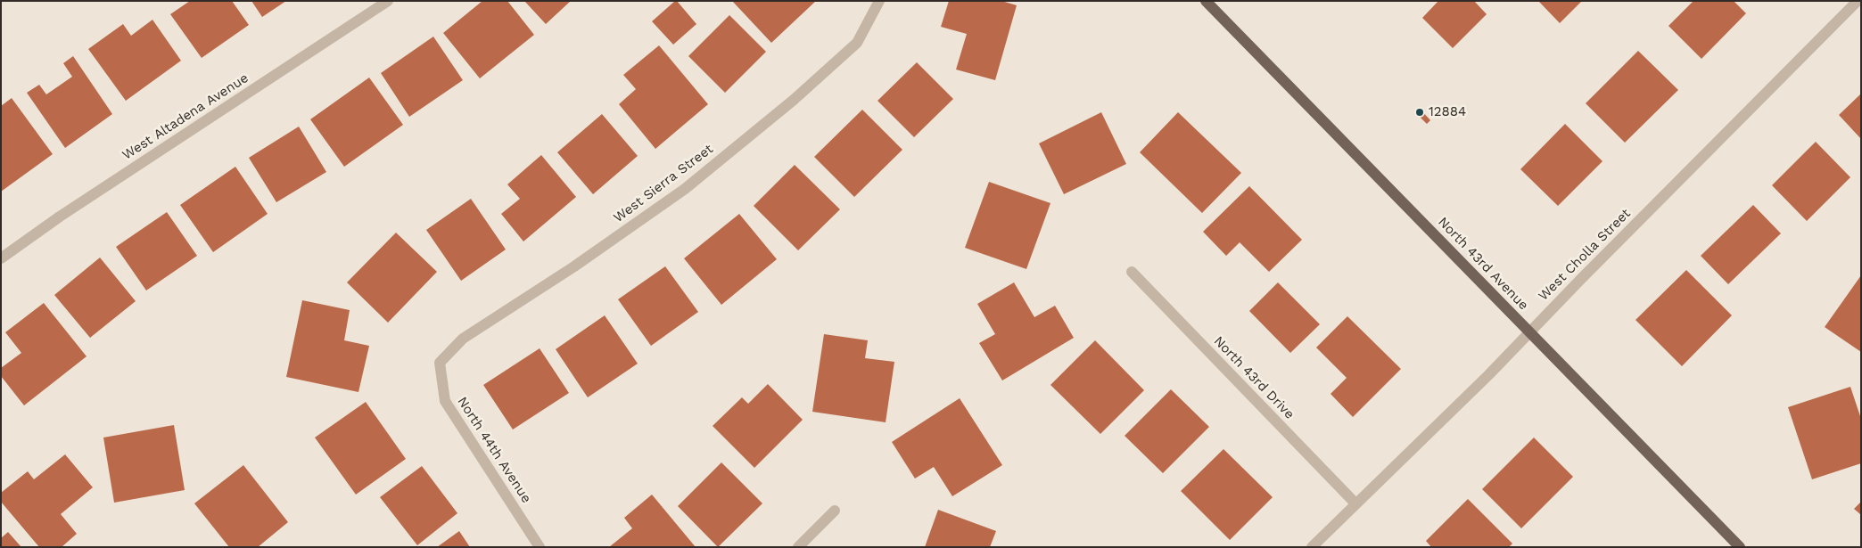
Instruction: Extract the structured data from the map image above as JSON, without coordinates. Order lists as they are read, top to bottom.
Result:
{
  "streets": {
    "main road": ["North 43rd Avenue"],
    "street": [
      "West Altadena Avenue",
      "West Sierra Street",
      "West Cholla Street",
      "North 43rd Drive",
      "North 44th Avenue"
    ]
  },
  "crossings": [
    ["West Sierra Street", "North 44th Avenue"],
    ["West Cholla Street", "North 43rd Avenue"],
    ["West Cholla Street", "North 43rd Drive"]
  ],
  "places": ["12884"]
}
